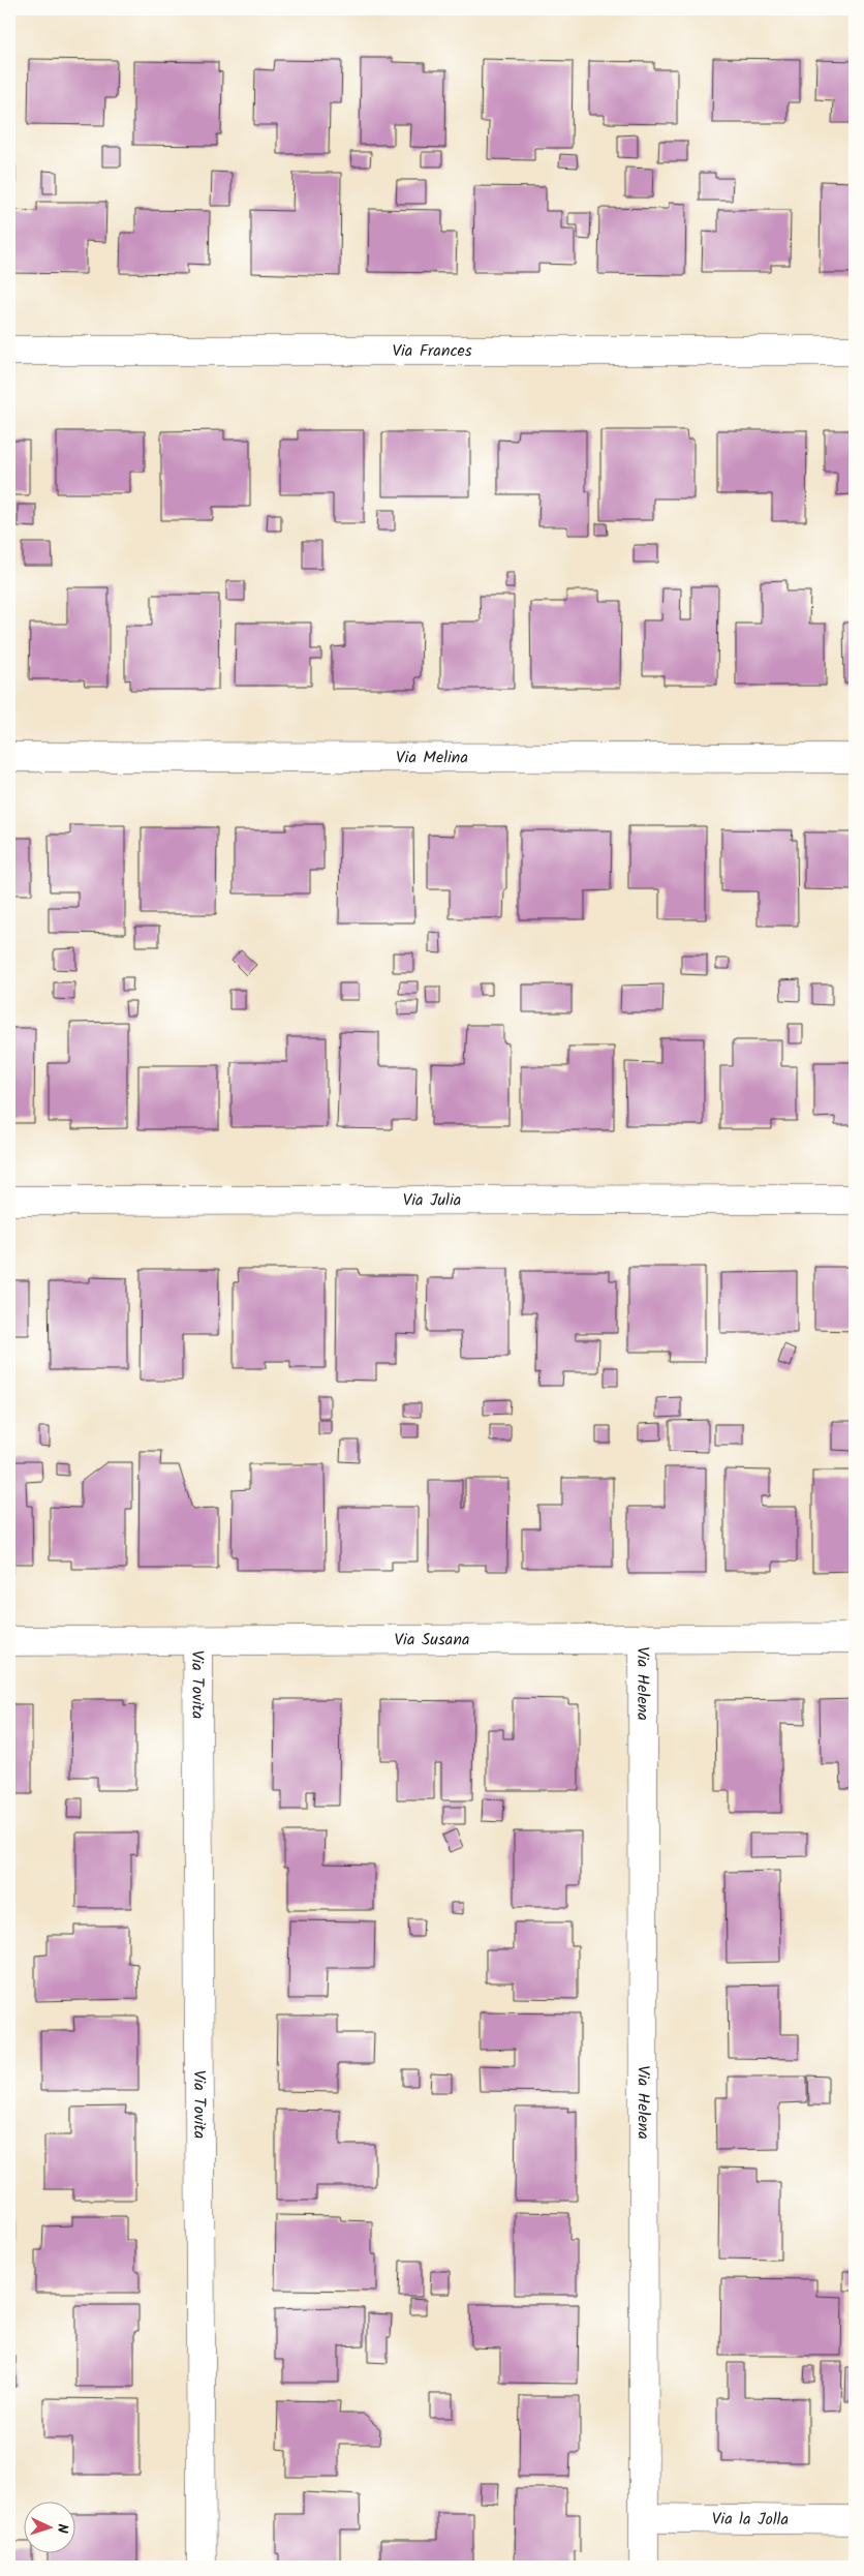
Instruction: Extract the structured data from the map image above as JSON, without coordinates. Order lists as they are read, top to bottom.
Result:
{
  "streets": {
    "street": [
      "Via Frances",
      "Via Melina",
      "Via Julia",
      "Via Susana",
      "Via Helena",
      "Via Tovita",
      "Via la Jolla"
    ]
  },
  "crossings": [
    ["Via Susana", "Via Helena"],
    ["Via Susana", "Via Tovita"],
    ["Via Helena", "Via la Jolla"]
  ],
  "north": "right"
}
